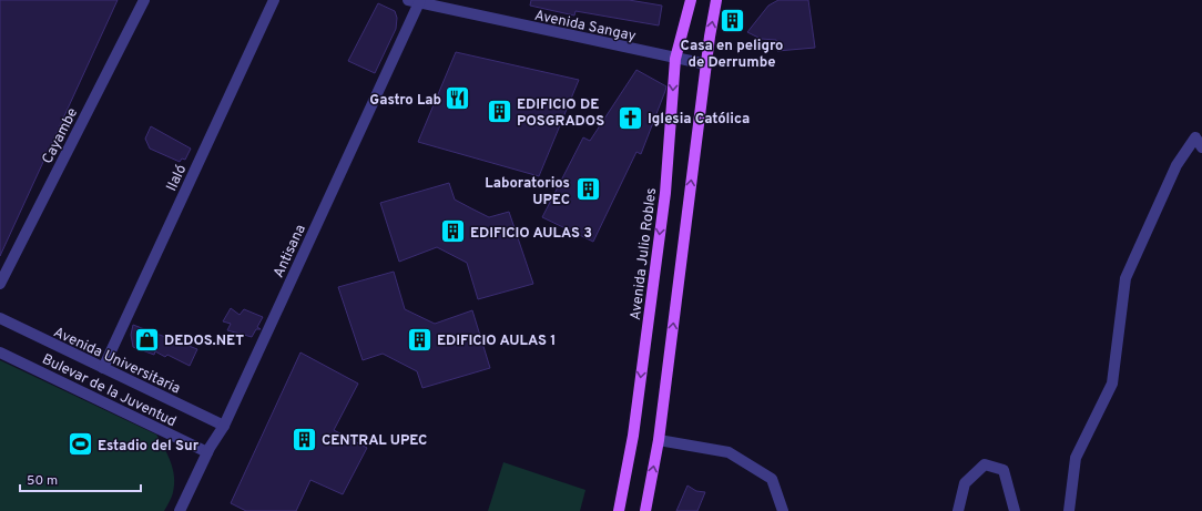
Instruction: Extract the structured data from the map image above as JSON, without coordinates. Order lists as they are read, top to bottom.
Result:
{
  "streets": {
    "main road": ["Avenida Julio Robles"],
    "street": [
      "Avenida Sangay",
      "Cayambe",
      "Ilaló",
      "Antisana",
      "Avenida Universitaria",
      "Bulevar de la Juventud"
    ]
  },
  "crossings": [
    ["Avenida Sangay", "Antisana"],
    ["Avenida Sangay", "Avenida Julio Robles"],
    ["Ilaló", "Avenida Universitaria"],
    ["Antisana", "Avenida Universitaria"],
    ["Antisana", "Bulevar de la Juventud"]
  ],
  "places": {
    "building": [
      "Casa en peligro de Derrumbe",
      "EDIFICIO DE POSGRADOS",
      "Laboratorios UPEC",
      "EDIFICIO AULAS 3",
      "EDIFICIO AULAS 1",
      "CENTRAL UPEC"
    ],
    "restaurant": ["Gastro Lab"],
    "church": ["Iglesia Católica"],
    "shop": ["DEDOS.NET"],
    "sports": ["Estadio del Sur"]
  },
  "scale_bar": "50 m"
}
